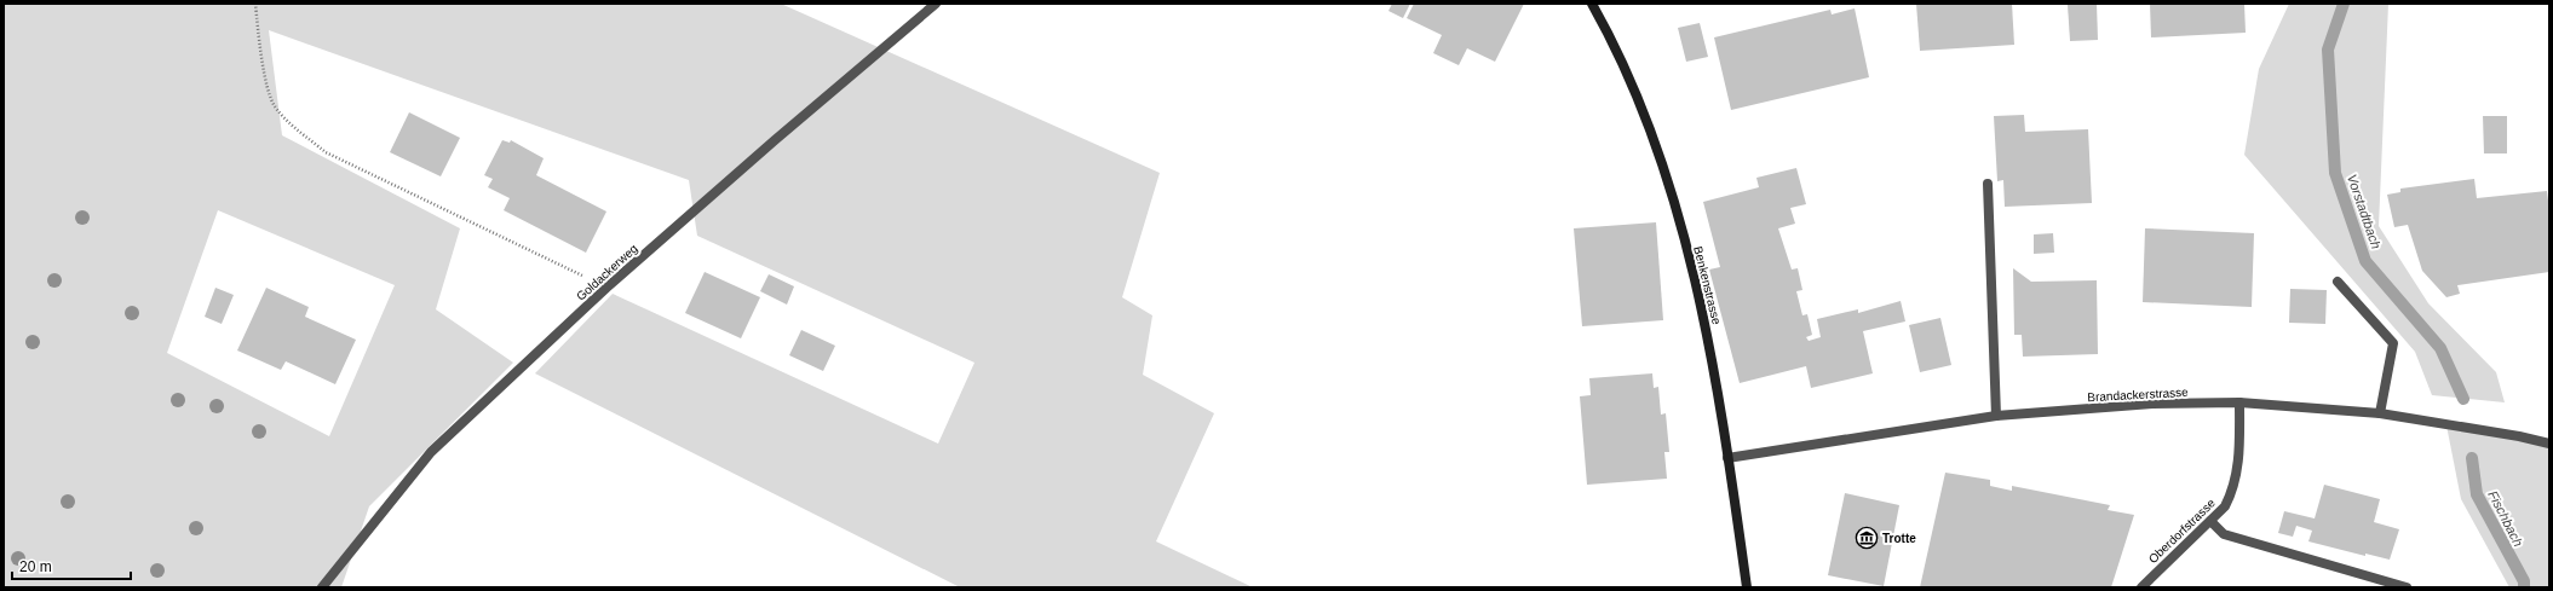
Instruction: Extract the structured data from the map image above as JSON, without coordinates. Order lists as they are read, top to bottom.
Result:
{
  "streets": {
    "street": [
      "Goldackerweg",
      "Benkenstrasse",
      "Brandackerstrasse",
      "Oberdorfstrasse"
    ]
  },
  "crossings": [
    ["Benkenstrasse", "Brandackerstrasse"],
    ["Brandackerstrasse", "Oberdorfstrasse"]
  ],
  "water": ["Vorstadtbach", "Fischbach"],
  "places": {
    "museum": ["Trotte"]
  },
  "scale_bar": "20 m"
}
